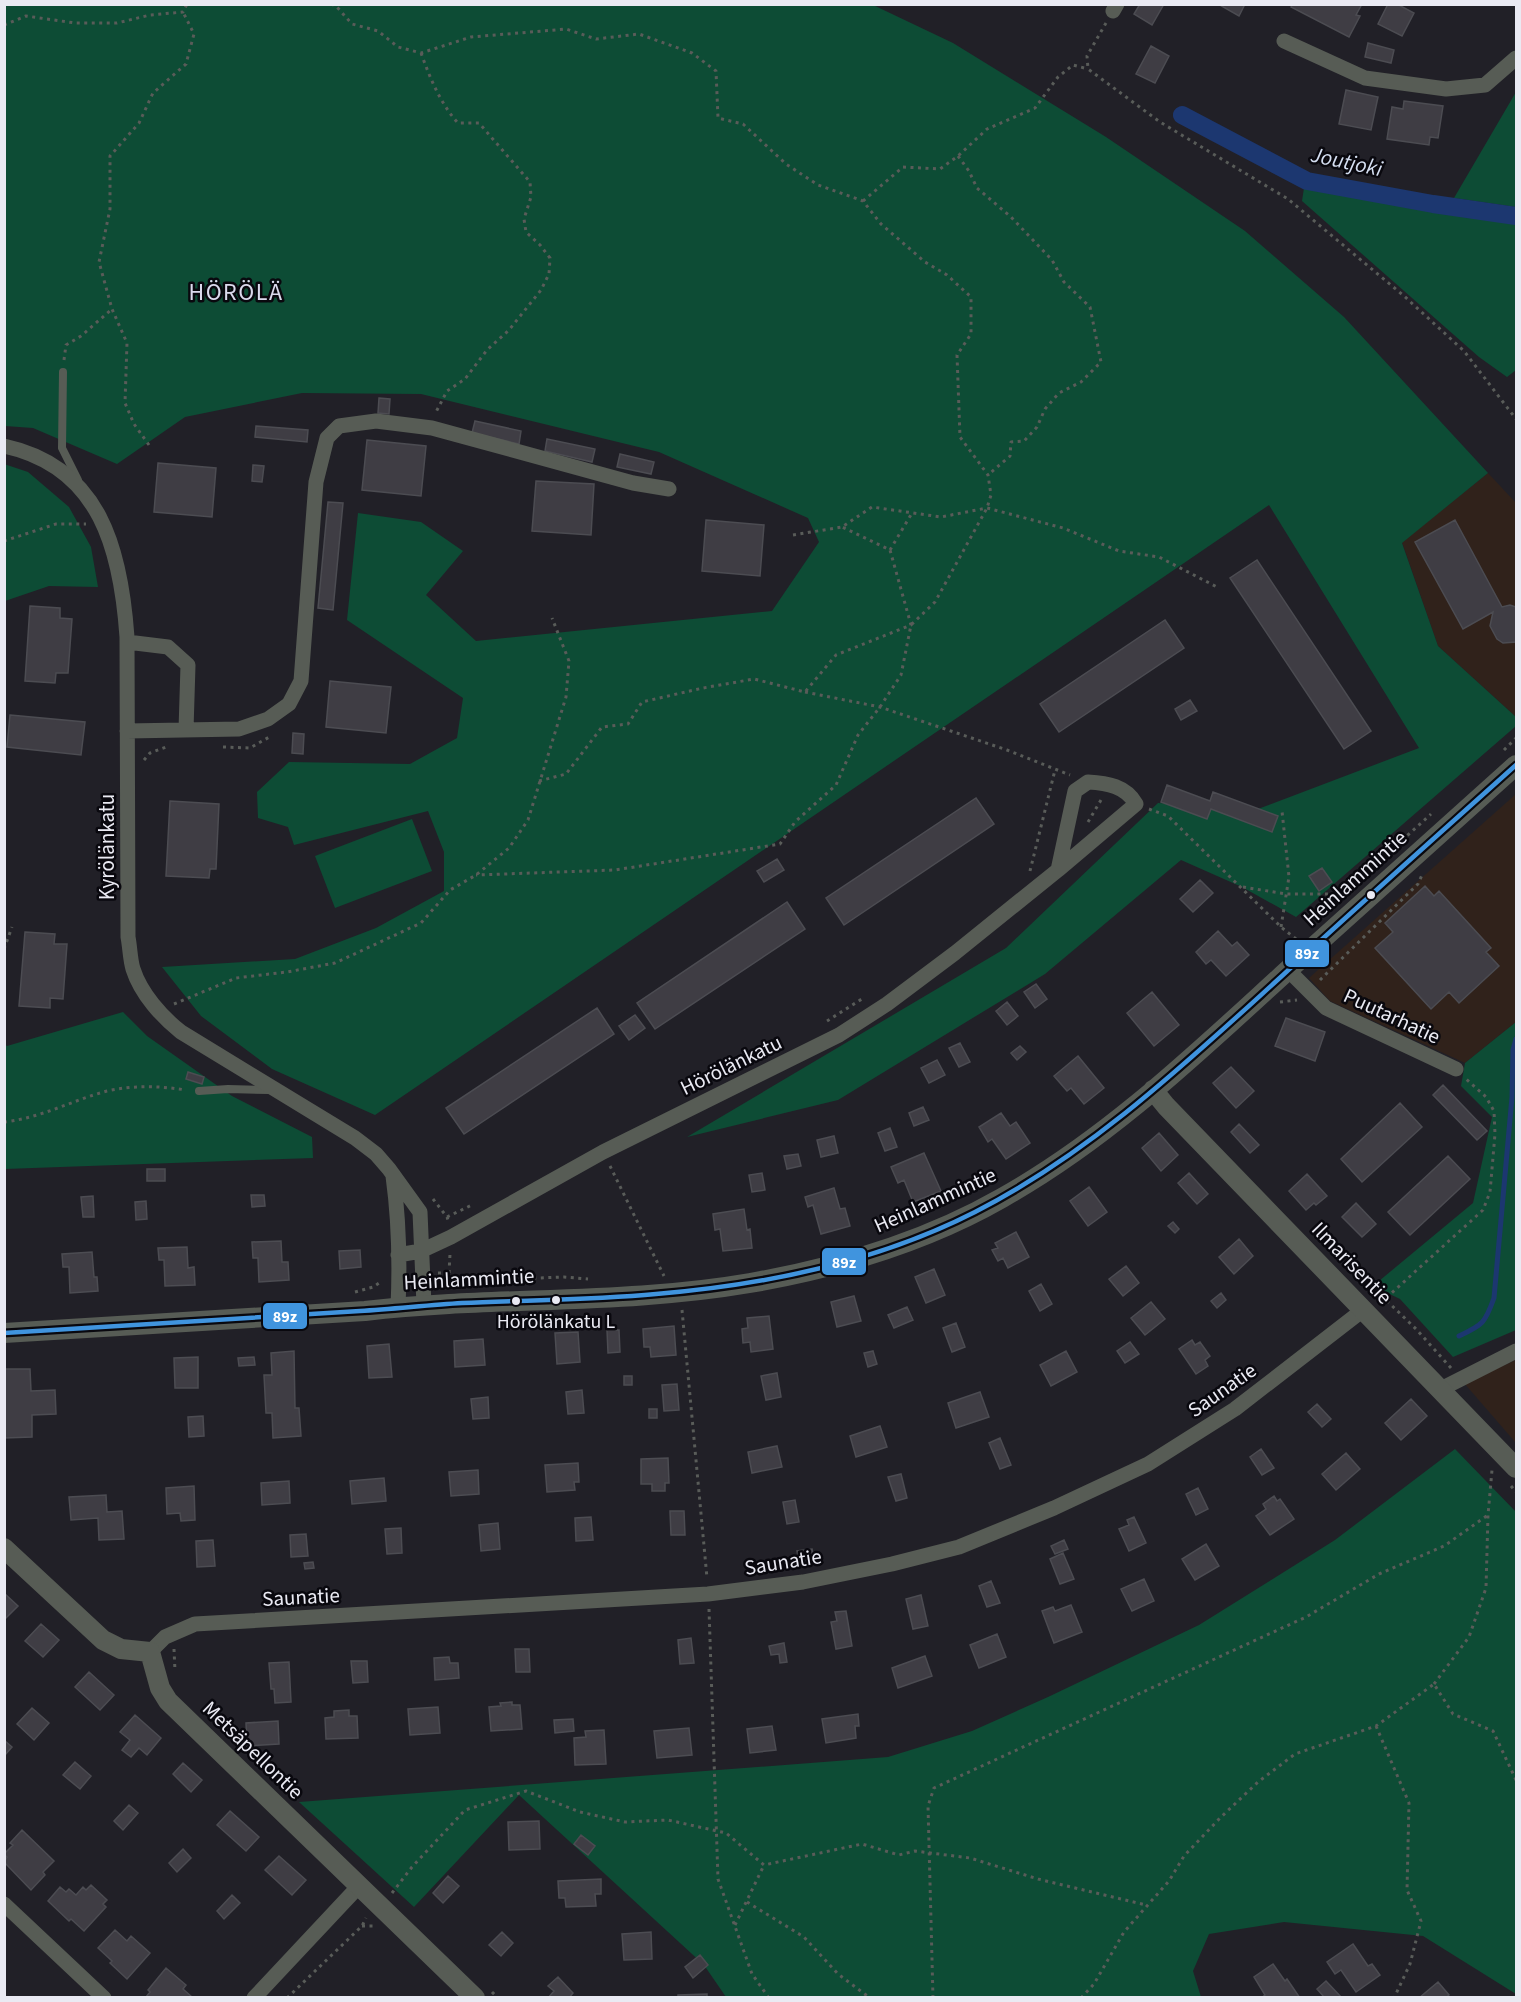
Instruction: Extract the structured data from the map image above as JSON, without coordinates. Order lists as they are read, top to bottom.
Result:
{
  "streets": {
    "street": [
      "Kyrölänkatu",
      "Heinlammintie",
      "Puutarhatie",
      "Hörölänkatu",
      "Ilmarisentie",
      "Saunatie",
      "Metsäpellontie"
    ]
  },
  "crossings": [
    ["Kyrölänkatu", "Heinlammintie"],
    ["Kyrölänkatu", "Hörölänkatu"],
    ["Heinlammintie", "Puutarhatie"],
    ["Heinlammintie", "Ilmarisentie"],
    ["Ilmarisentie", "Saunatie"],
    ["Saunatie", "Metsäpellontie"]
  ],
  "districts": ["HÖRÖLÄ"],
  "water": ["Joutjoki"],
  "places": ["Hörölänkatu L"],
  "lines": ["transit line 89z"]
}
